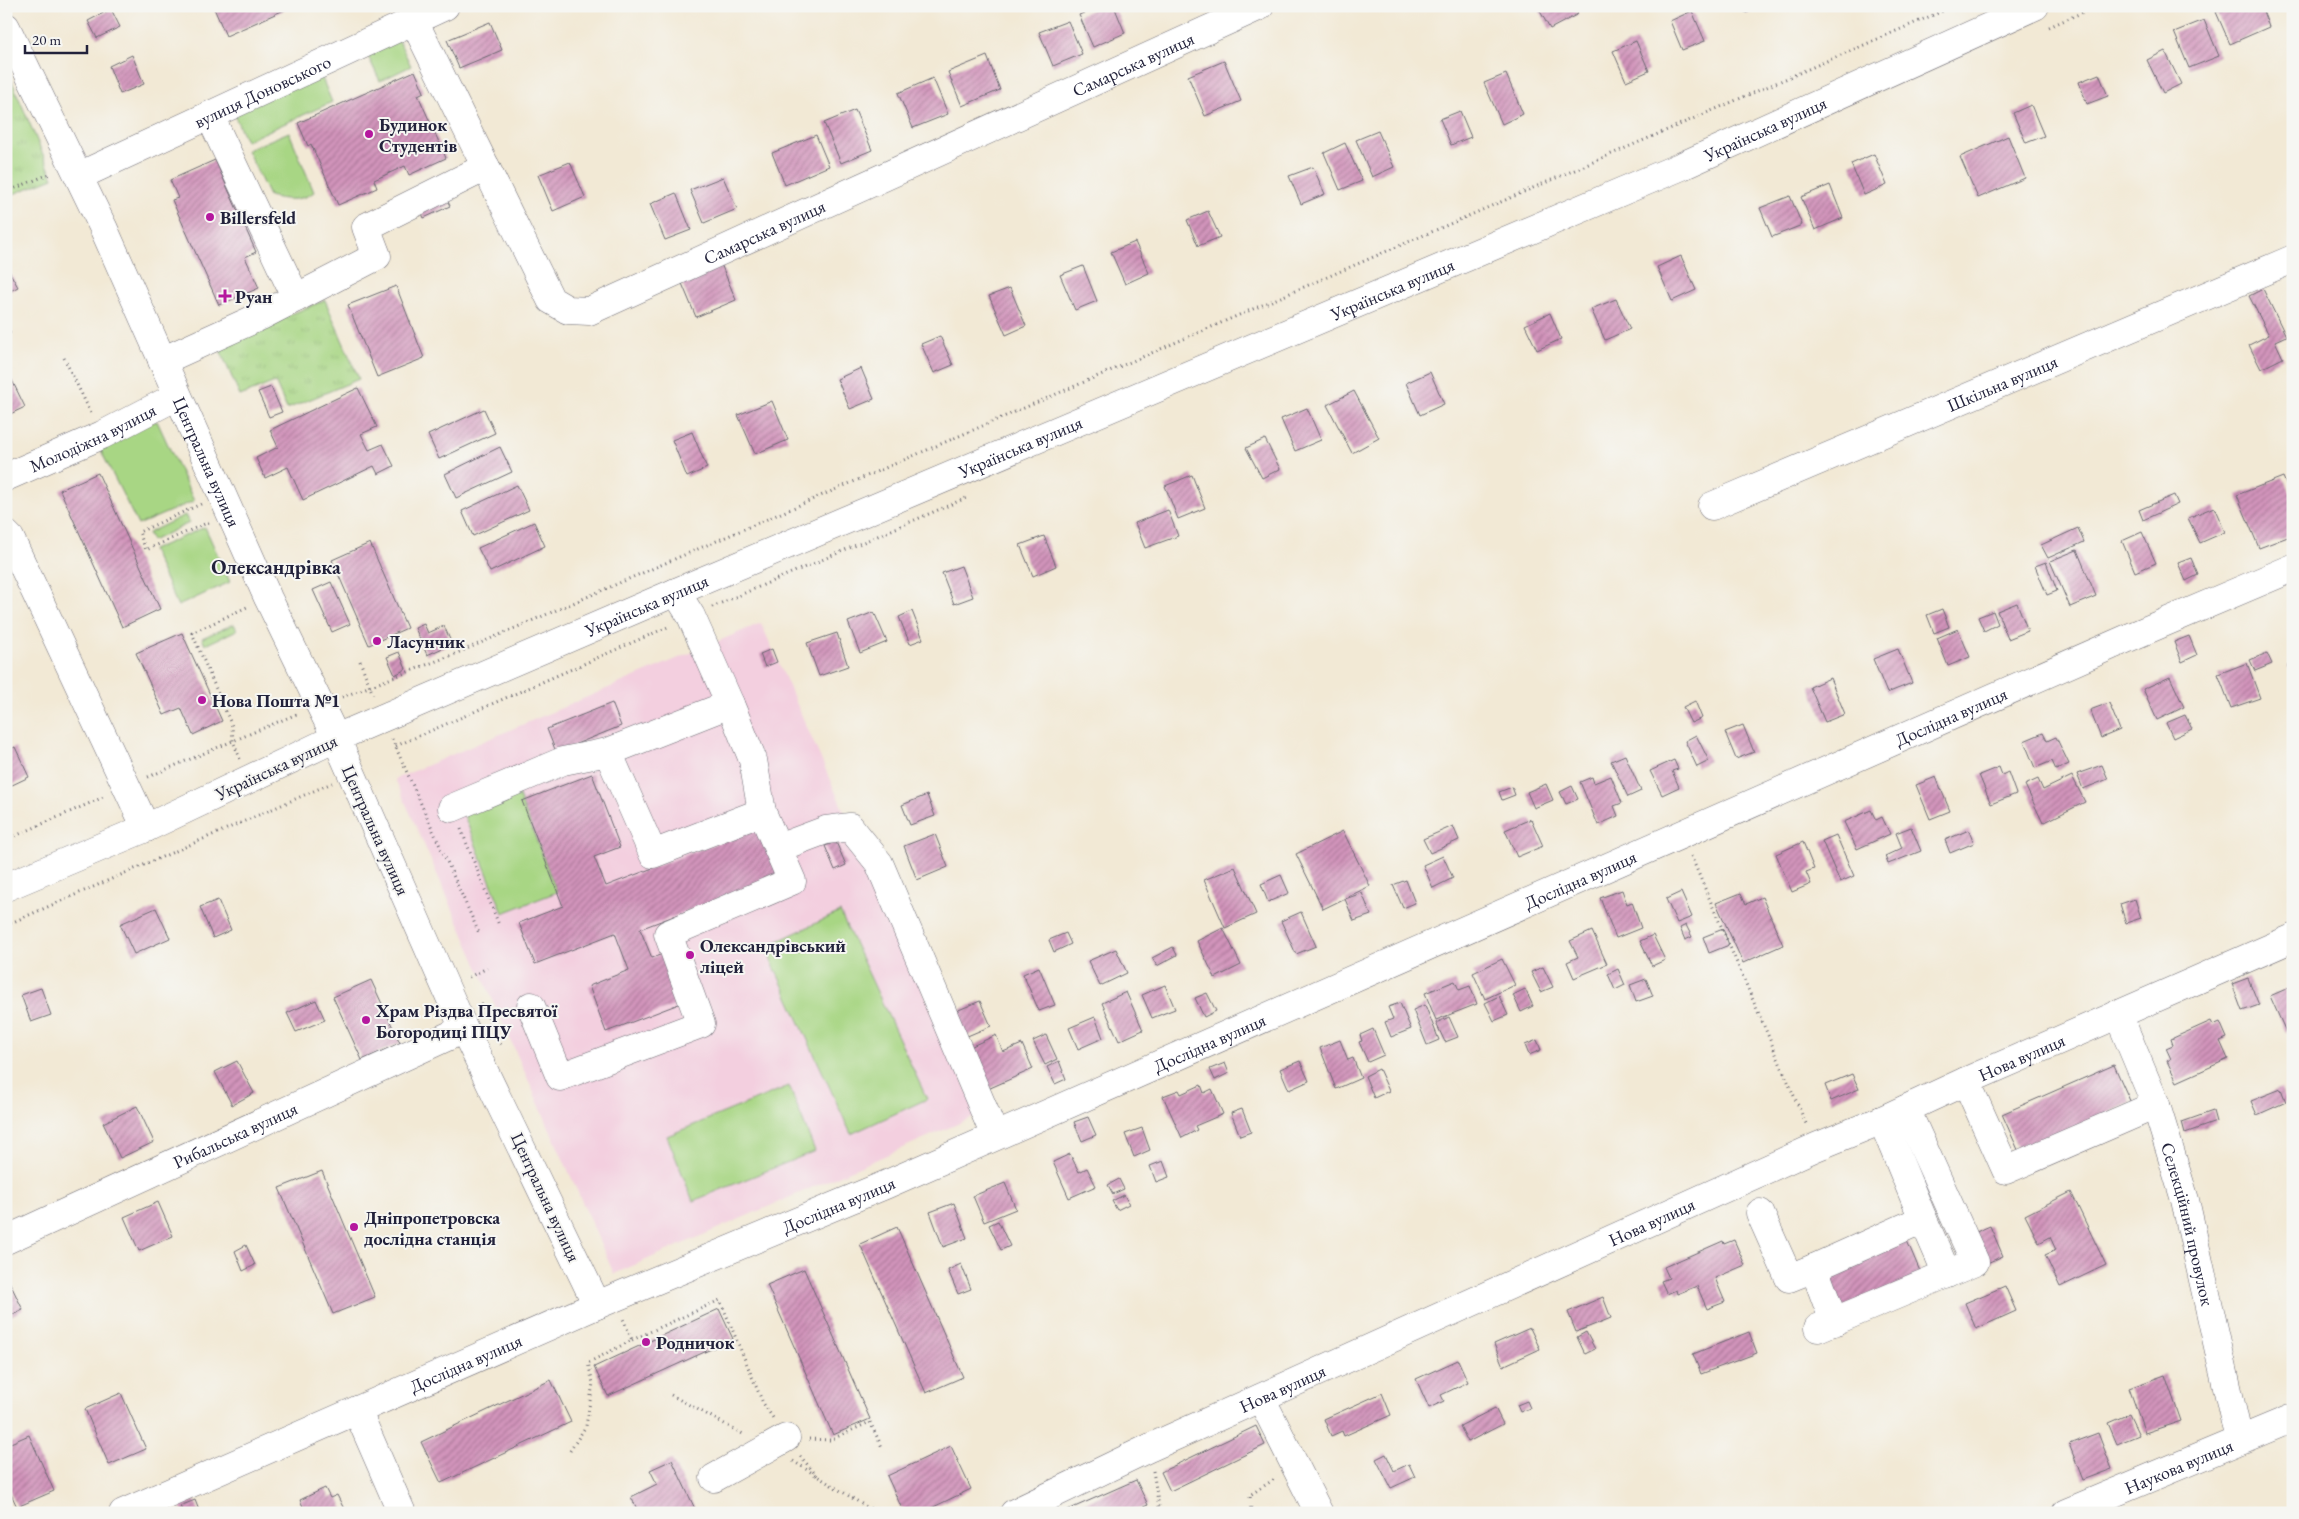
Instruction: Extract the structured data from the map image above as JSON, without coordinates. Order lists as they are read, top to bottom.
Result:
{
  "streets": {
    "street": [
      "Самарська вулиця",
      "вулиця Доновського",
      "Українська вулиця",
      "Шкільна вулиця",
      "Молодіжна вулиця",
      "Центральна вулиця",
      "Дослідна вулиця",
      "Нова вулиця",
      "Рибальська вулиця",
      "Селекційний провулок",
      "Наукова вулиця"
    ]
  },
  "crossings": [
    ["Самарська вулиця", "вулиця Доновського"],
    ["вулиця Доновського", "Центральна вулиця"],
    ["Українська вулиця", "Центральна вулиця"],
    ["Молодіжна вулиця", "Центральна вулиця"],
    ["Центральна вулиця", "Дослідна вулиця"],
    ["Центральна вулиця", "Рибальська вулиця"],
    ["Нова вулиця", "Селекційний провулок"],
    ["Селекційний провулок", "Наукова вулиця"]
  ],
  "districts": ["Олександрівка"],
  "places": {
    "other": [
      "Будинок Студентів",
      "Billersfeld",
      "Ласунчик",
      "Нова Пошта №1",
      "Олександрівський ліцей",
      "Храм Різдва Пресвятої Богородиці ПЦУ",
      "Дніпропетровска дослідна станція",
      "Родничок"
    ],
    "health": ["Руан"]
  },
  "scale_bar": "20 m"
}
